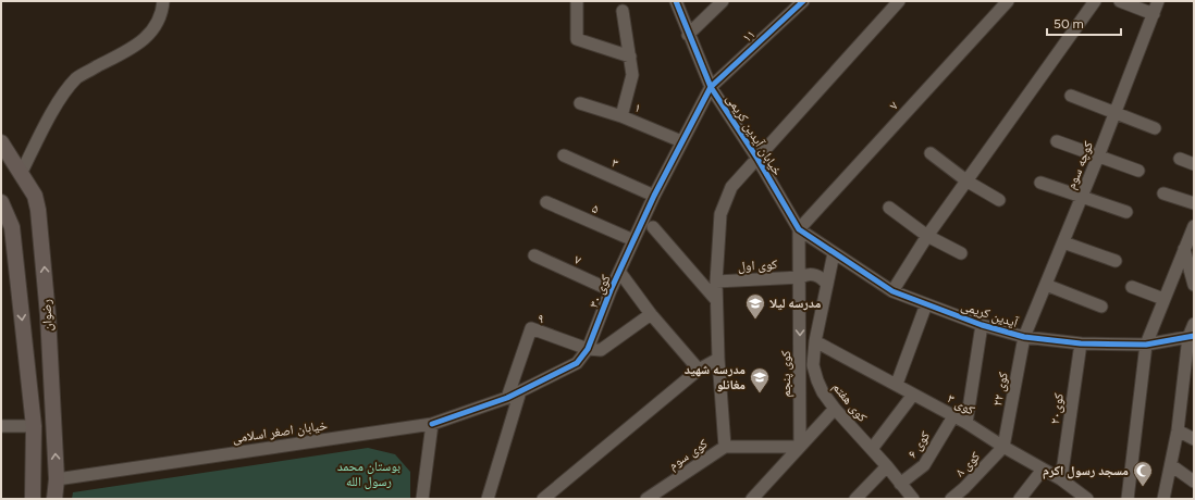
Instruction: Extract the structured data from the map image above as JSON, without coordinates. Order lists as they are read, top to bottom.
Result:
{
  "streets": {
    "main road": ["رضوان"],
    "street": [
      "۱۱",
      "۷",
      "۱",
      "خیابان آیدین کریمی",
      "۳",
      "کوچه سوم",
      "۵",
      "کوی اول",
      "کوی ۳۰",
      "آیدین کریمی",
      "۹",
      "کوی پنجم",
      "کوی ۲۲",
      "کوی هفتم",
      "کوی ۳",
      "کوی۲۰",
      "خیابان اصغر اسلامی",
      "کوی ۶",
      "کوی سوم",
      "کوی ۸"
    ]
  },
  "crossings": [
    ["۱۱", "خیابان آیدین کریمی"],
    ["۱۱", "کوی ۳۰"],
    ["۷", "خیابان آیدین کریمی"],
    ["۷", "کوی ۳۰"],
    ["۷", "آیدین کریمی"],
    ["۷", "کوی پنجم"],
    ["۱", "کوی ۳۰"],
    ["خیابان آیدین کریمی", "کوی ۳۰"],
    ["خیابان آیدین کریمی", "آیدین کریمی"],
    ["خیابان آیدین کریمی", "کوی پنجم"],
    ["۳", "کوی ۳۰"],
    ["کوچه سوم", "آیدین کریمی"],
    ["کوچه سوم", "کوی ۲۲"],
    ["۵", "کوی ۳۰"],
    ["کوی اول", "کوی پنجم"],
    ["کوی اول", "کوی هفتم"],
    ["کوی ۳۰", "۹"],
    ["کوی ۳۰", "خیابان اصغر اسلامی"],
    ["آیدین کریمی", "کوی پنجم"],
    ["آیدین کریمی", "کوی ۲۲"],
    ["آیدین کریمی", "کوی هفتم"],
    ["آیدین کریمی", "کوی۲۰"],
    ["رضوان", "خیابان اصغر اسلامی"],
    ["کوی پنجم", "کوی سوم"],
    ["کوی ۲۲", "کوی ۳"],
    ["کوی ۲۲", "کوی ۸"],
    ["کوی هفتم", "کوی ۳"],
    ["کوی هفتم", "کوی ۶"],
    ["کوی ۳", "کوی۲۰"],
    ["کوی ۳", "کوی ۶"],
    ["کوی ۳", "کوی ۸"]
  ],
  "parks": ["بوستان محمد رسول الله"],
  "places": {
    "school or university": ["مدرسه لیلا", "مدرسه شهید مغانلو"],
    "mosque": ["مسجد رسول اکرم"]
  },
  "scale_bar": "50 m"
}
